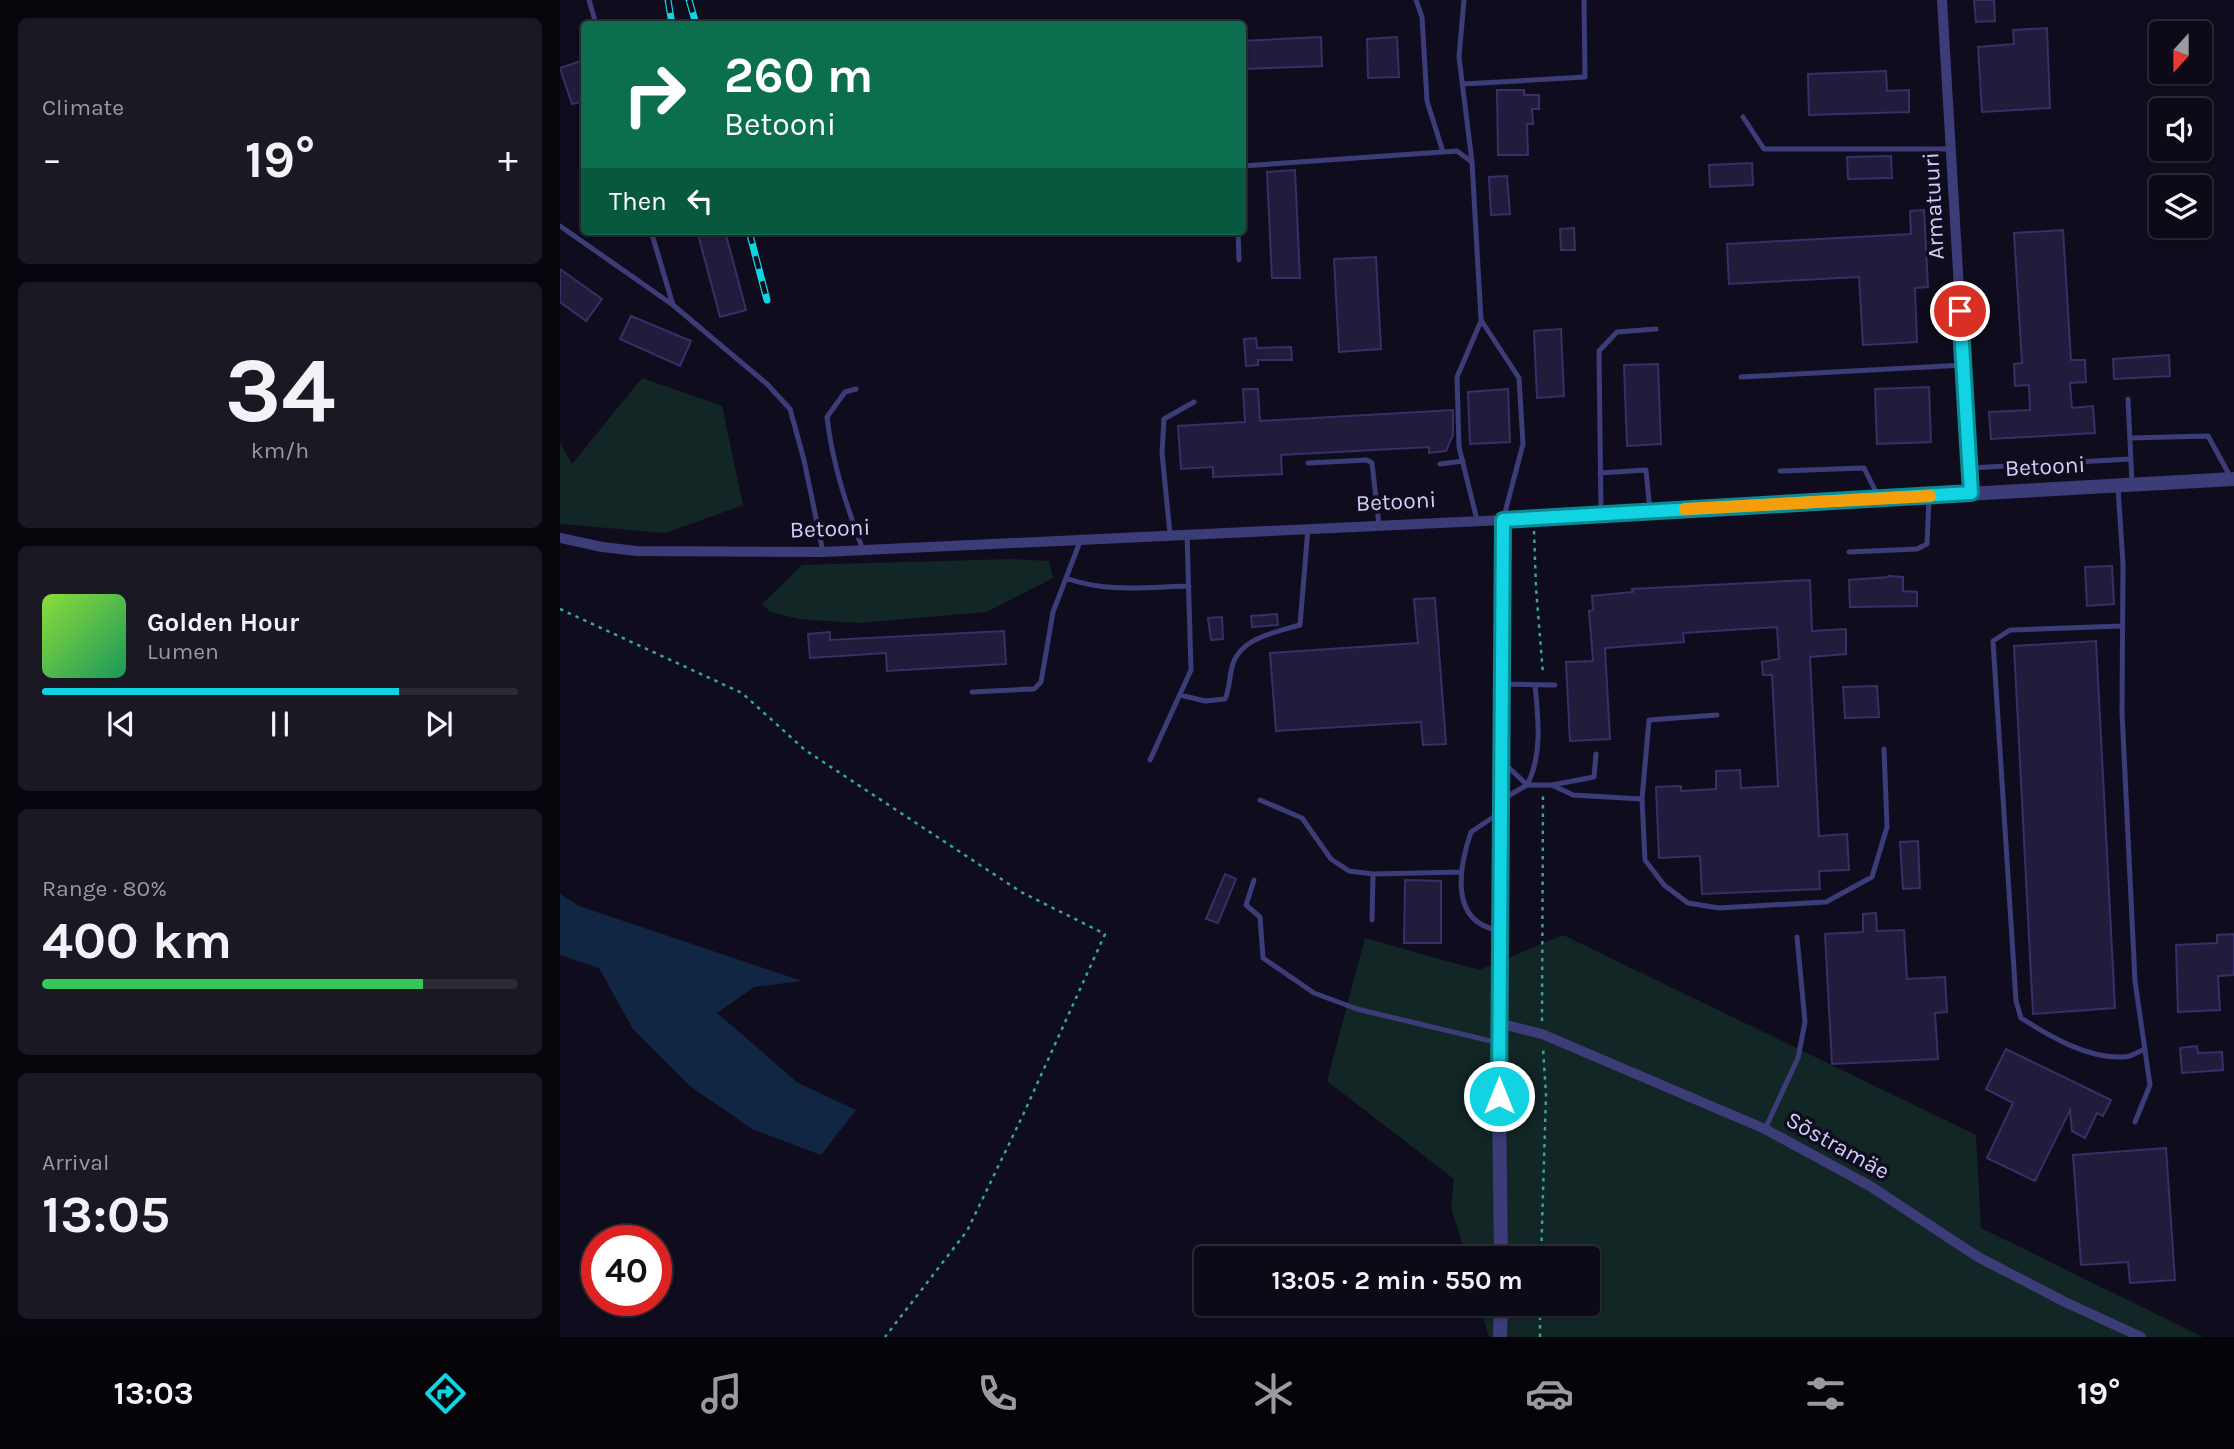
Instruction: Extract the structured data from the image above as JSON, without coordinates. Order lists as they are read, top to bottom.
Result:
{
  "streets": {
    "street": ["Armatuuri", "Betooni", "Sõstramäe"]
  },
  "crossings": [
    ["Armatuuri", "Betooni"]
  ],
  "north": "bottom",
  "page": {
    "tile": [
      "Climate",
      ["34", "km/h"],
      ["Range · 80%", "400 km"],
      ["Arrival", "13:05"]
    ],
    "turn": ["260 m", "Betooni"],
    "heat": ["−", "19°", "+"],
    "then": "Then",
    "song": ["Golden Hour", "Lumen"],
    "limit": "40",
    "trip": "13:05 · 2 min · 550 m",
    "tabs": ["13:03", "19°"]
  }
}
